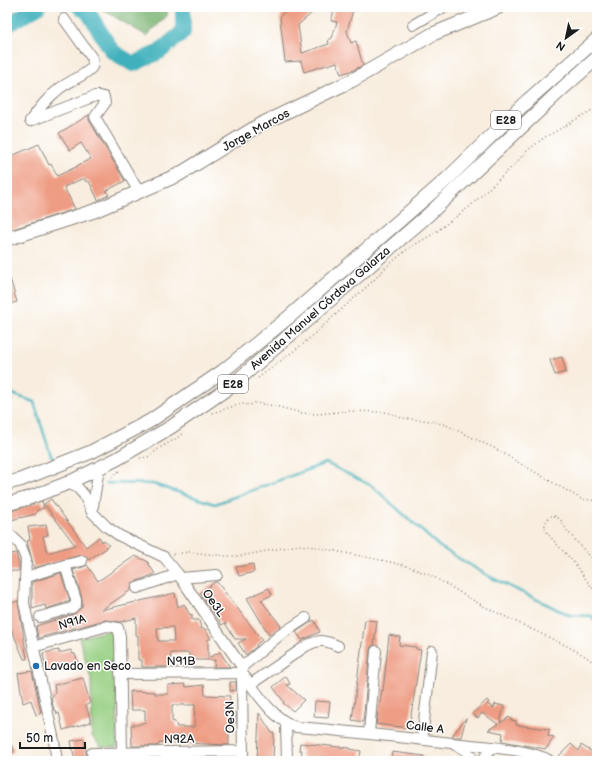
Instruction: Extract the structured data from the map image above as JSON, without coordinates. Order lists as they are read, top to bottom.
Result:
{
  "streets": {
    "main road": ["E28", "Jorge Marcos", "Avenida Manuel Córdova Galarza"],
    "street": [
      "Oe3L",
      "N91A",
      "N91B",
      "Oe3N",
      "Calle A",
      "N92A"
    ]
  },
  "crossings": [
    ["Avenida Manuel Córdova Galarza", "Oe3L"],
    ["Oe3L", "N91B"],
    ["Oe3L", "Oe3N"],
    ["Oe3L", "Calle A"],
    ["N91A", "N91B"],
    ["N91B", "Oe3N"],
    ["Oe3N", "N92A"]
  ],
  "places": ["Lavado en Seco"],
  "scale_bar": "50 m",
  "north": "bottom left"
}
